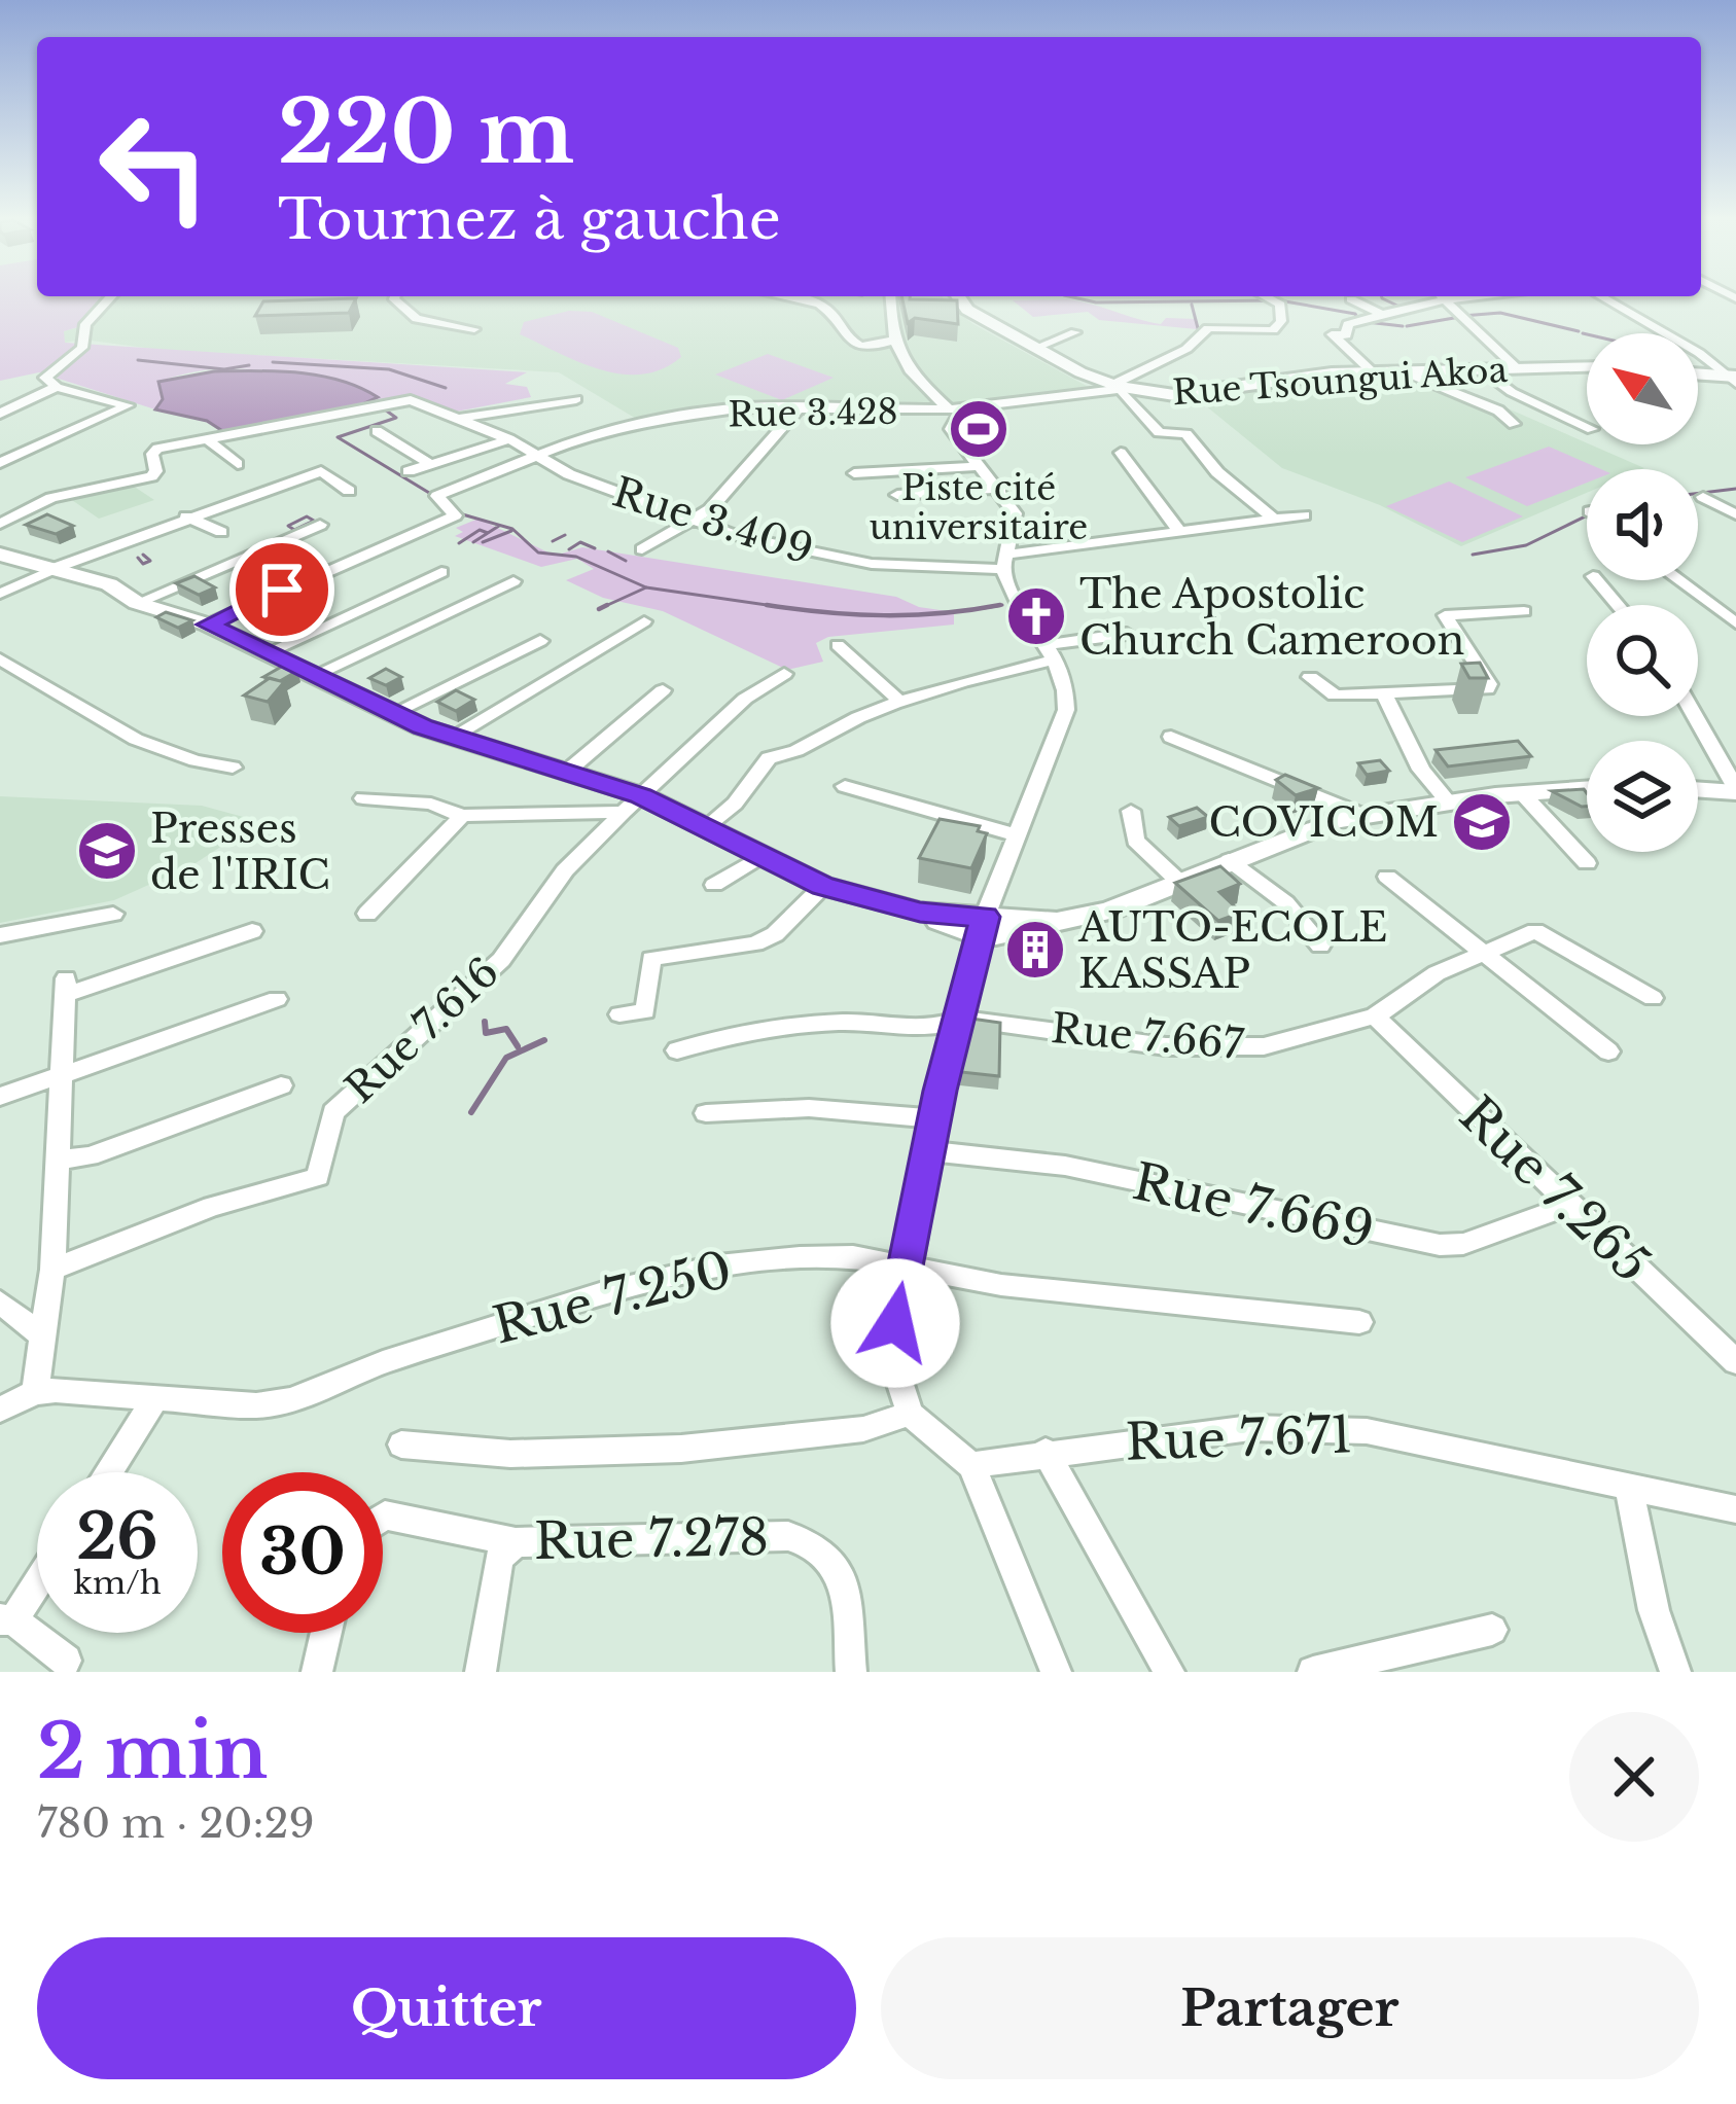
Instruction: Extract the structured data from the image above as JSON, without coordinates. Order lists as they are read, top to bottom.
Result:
{
  "streets": {
    "main road": ["Rue Tsoungui Akoa"],
    "street": [
      "Rue 3.428",
      "Rue 3.409",
      "Rue 7.616",
      "Rue 7.667",
      "Rue 7.265",
      "Rue 7.669",
      "Rue 7.250",
      "Rue 7.671",
      "Rue 7.278"
    ]
  },
  "crossings": [
    ["Rue Tsoungui Akoa", "Rue 3.428"],
    ["Rue 3.428", "Rue 3.409"],
    ["Rue 7.667", "Rue 7.265"],
    ["Rue 7.265", "Rue 7.669"]
  ],
  "places": {
    "sports": ["Piste cité universitaire"],
    "church": ["The Apostolic Church Cameroon"],
    "school or university": ["COVICOM", "Presses de l'IRIC"],
    "building": ["AUTO-ECOLE KASSAP"]
  },
  "north": "top left",
  "page": {
    "turn": ["220 m", "Tournez à gauche"],
    "speed": "26 km/h",
    "limit": "30",
    "heading": ["2 min", "780 m · 20:29"],
    "buttons": ["Quitter", "Partager"]
  }
}
